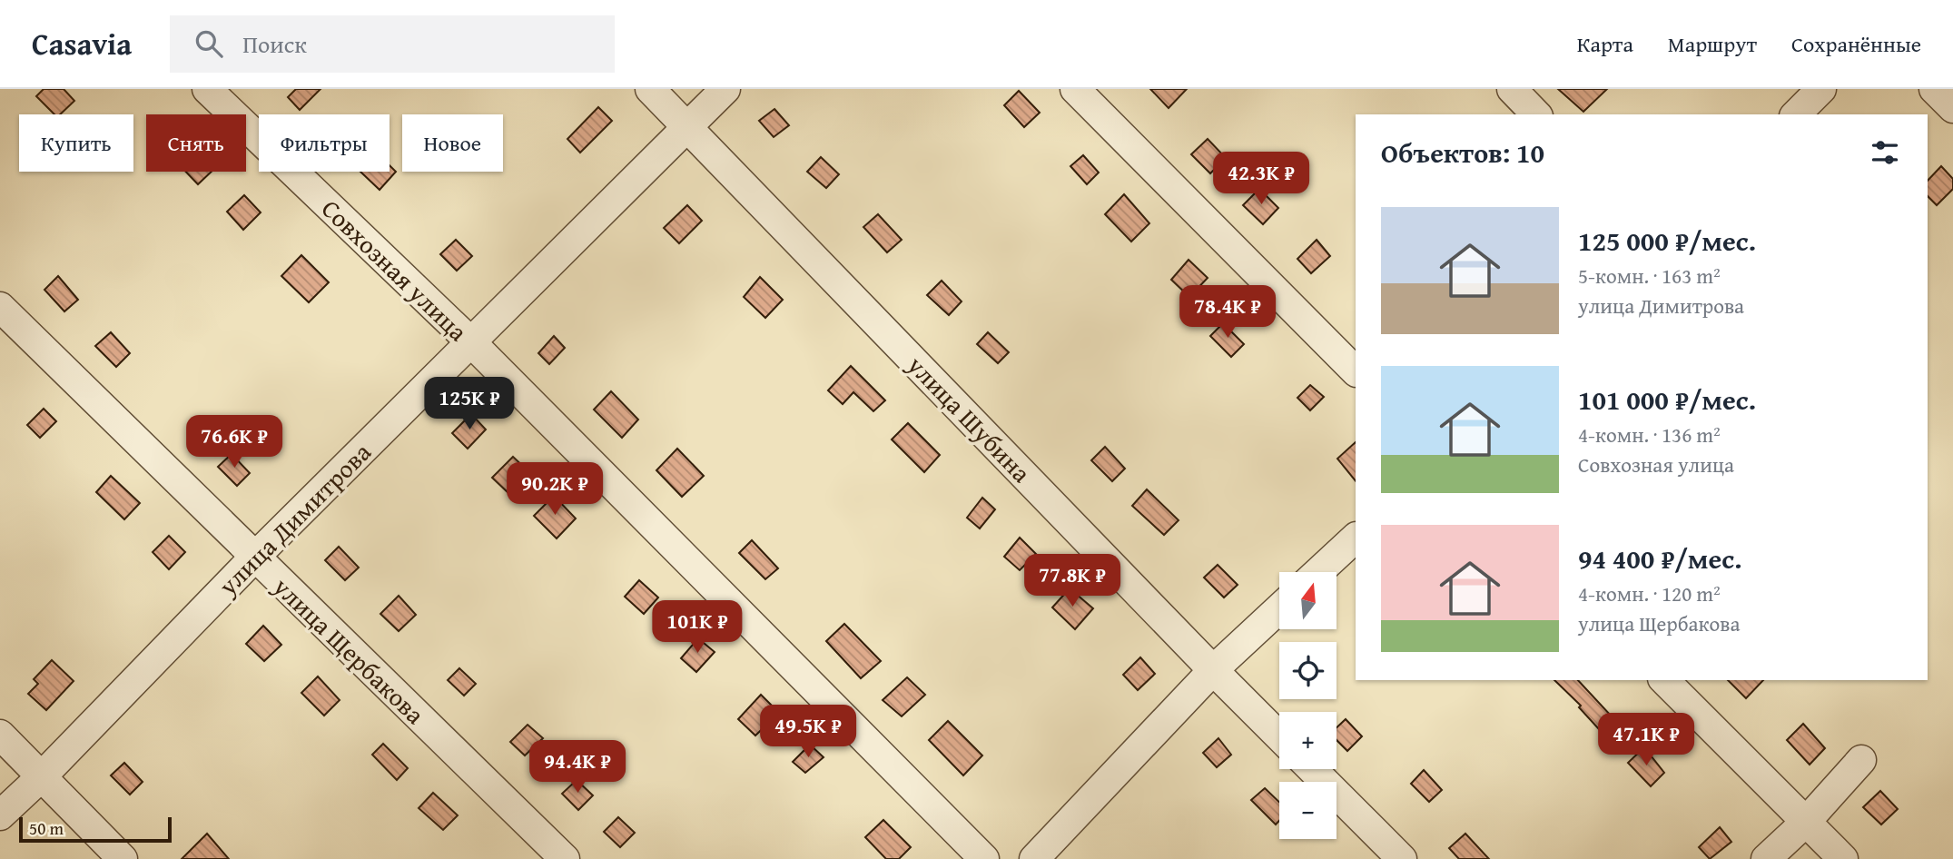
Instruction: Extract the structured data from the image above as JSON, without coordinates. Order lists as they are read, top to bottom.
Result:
{
  "streets": {
    "street": [
      "Совхозная улица",
      "улица Шубина",
      "улица Димитрова",
      "улица Щербакова"
    ]
  },
  "crossings": [
    ["Совхозная улица", "улица Димитрова"],
    ["улица Шубина", "улица Димитрова"],
    ["улица Димитрова", "улица Щербакова"]
  ],
  "scale_bar": "50 m",
  "north": "top",
  "page": {
    "header": "Casavia",
    "search": "Поиск",
    "nav": ["Карта", "Маршрут", "Сохранённые"],
    "chip": [
      "Купить",
      "Снять",
      "Фильтры",
      "Новое"
    ],
    "heading": "Объектов: 10",
    "price": [
      "42.3K ₽",
      "78.4K ₽",
      "125K ₽",
      "76.6K ₽",
      "90.2K ₽",
      "77.8K ₽",
      "101K ₽",
      "49.5K ₽",
      "47.1K ₽",
      "94.4K ₽"
    ],
    "list": [
      {
        "name": "125 000 ₽/мес.",
        "note": "5-комн. · 163 m² · улица Димитрова"
      },
      {
        "name": "101 000 ₽/мес.",
        "note": "4-комн. · 136 m² · Совхозная улица"
      },
      {
        "name": "94 400 ₽/мес.",
        "note": "4-комн. · 120 m² · улица Щербакова"
      }
    ],
    "map_buttons": ["+", "−"],
    "scale": "50 m"
  }
}
